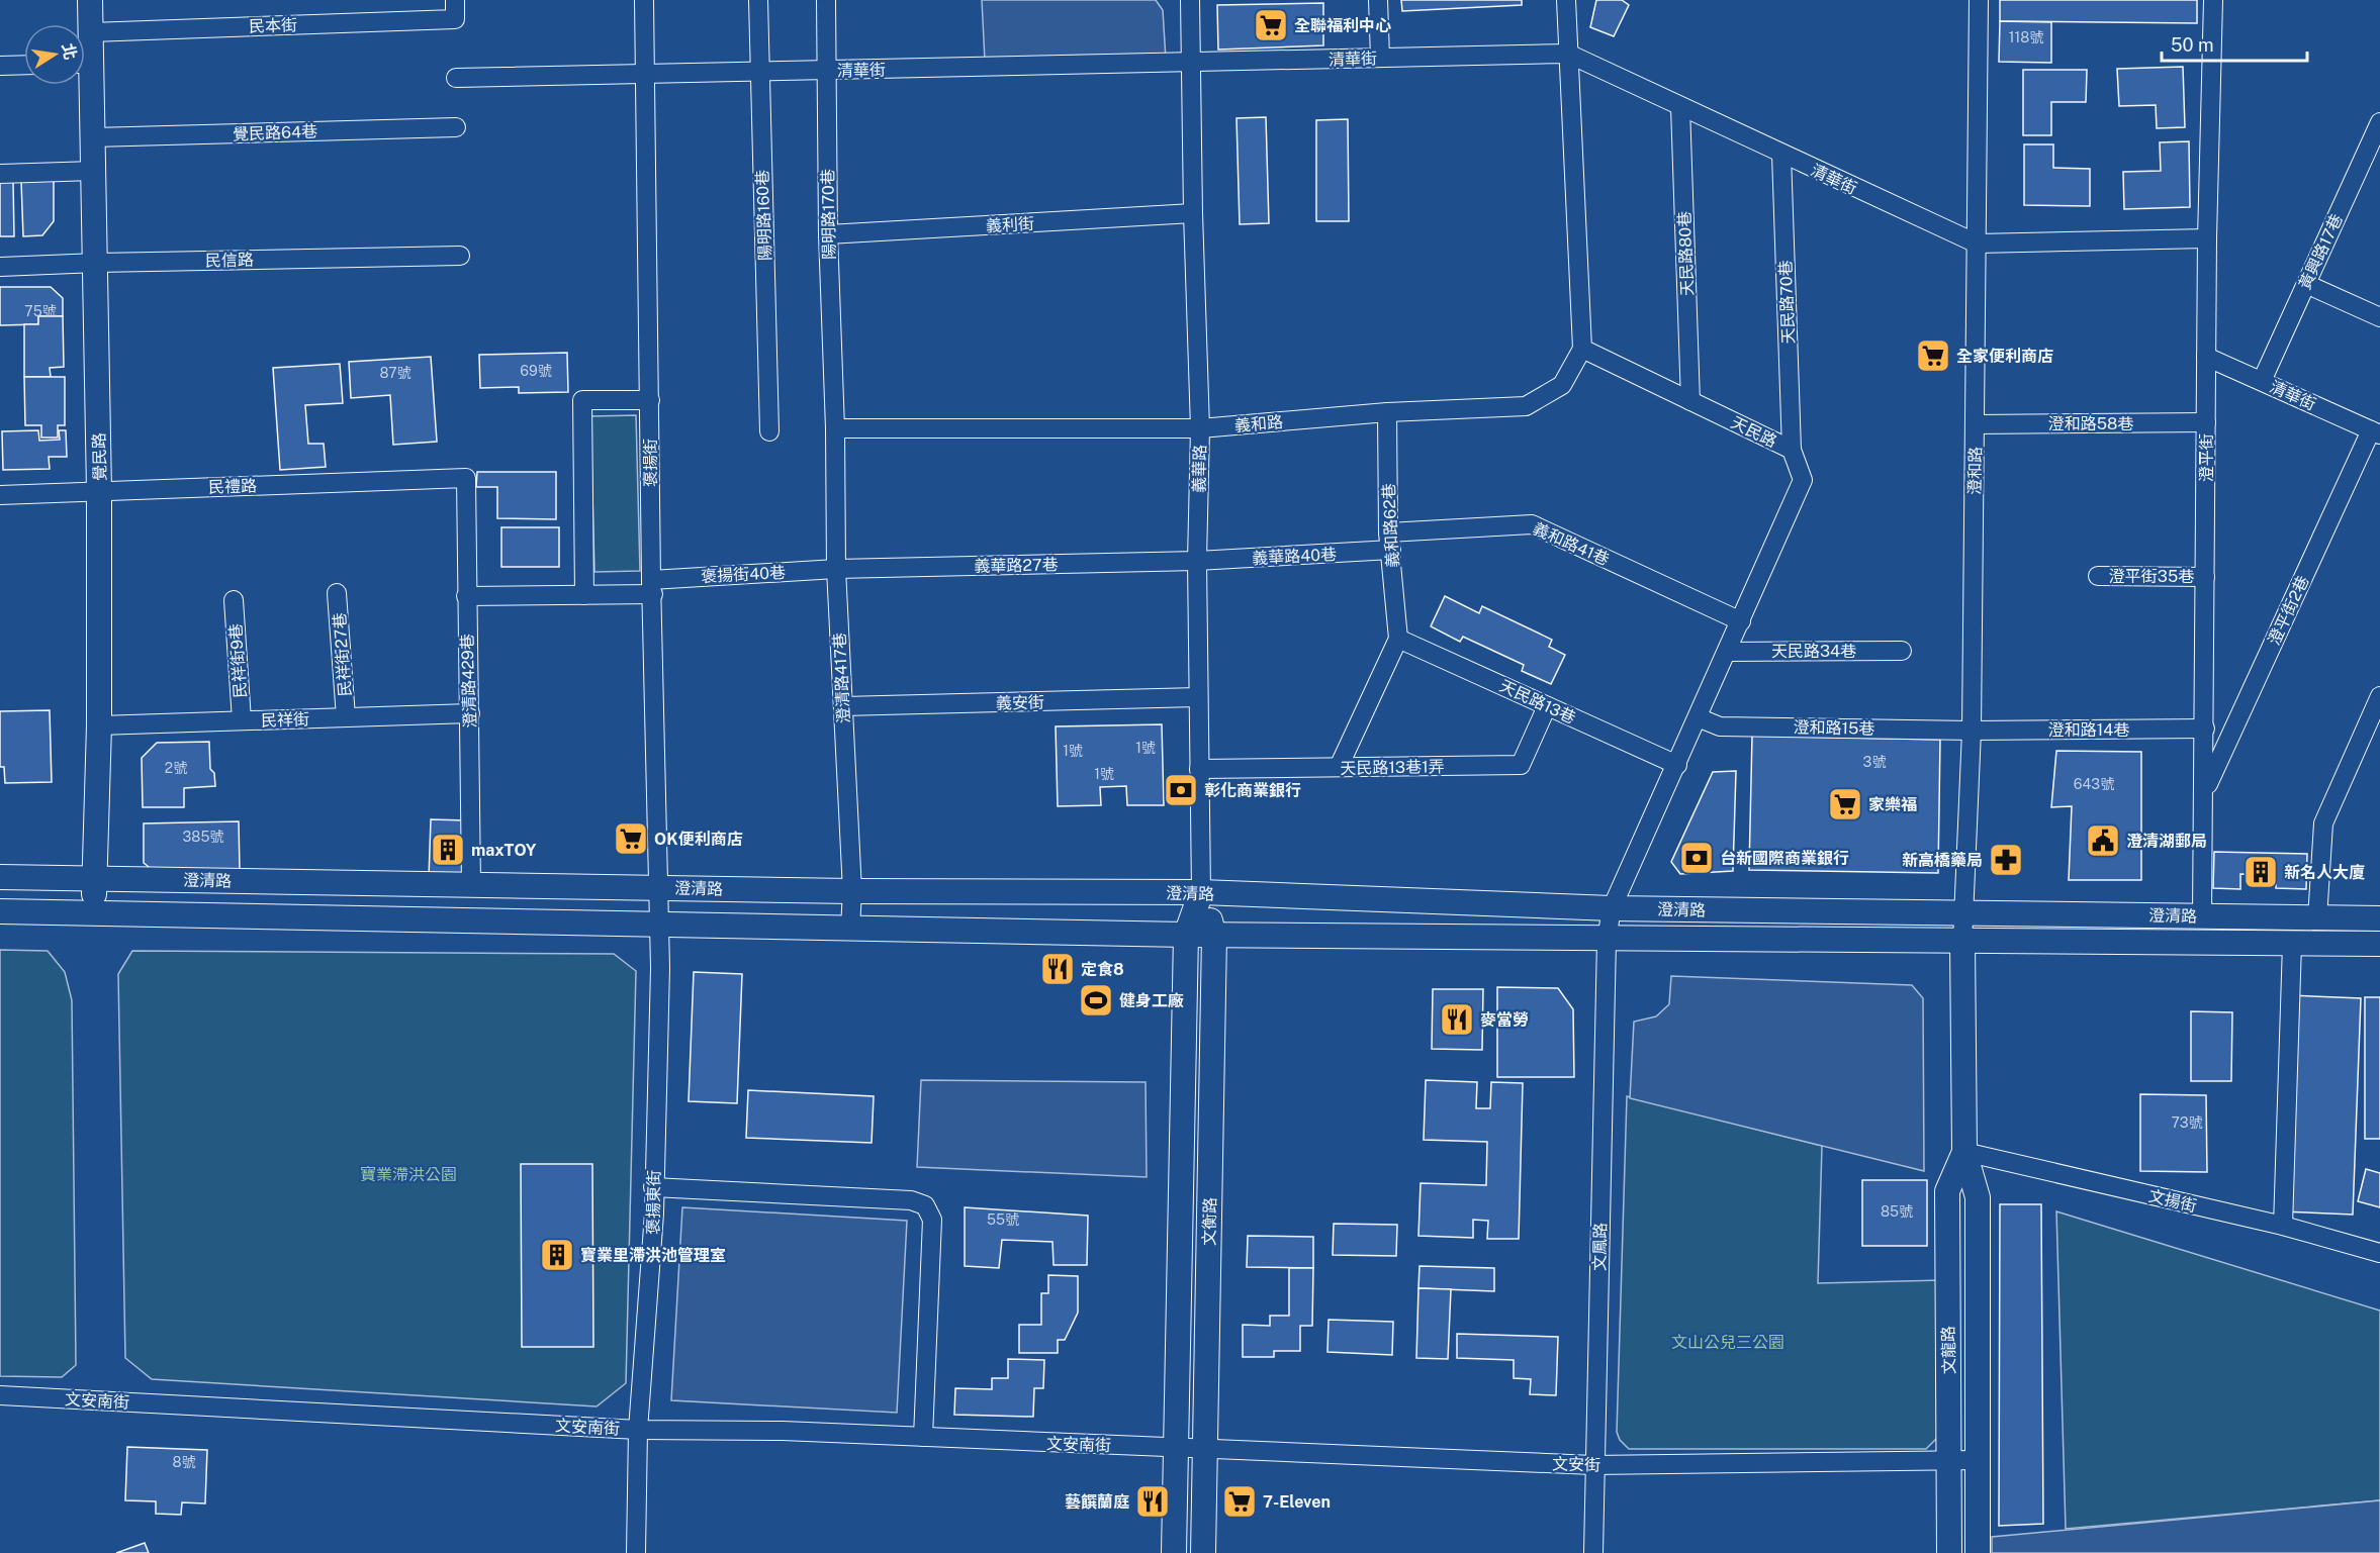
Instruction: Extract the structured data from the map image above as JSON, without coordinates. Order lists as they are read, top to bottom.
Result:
{
  "streets": {
    "main road": [
      "覺民路",
      "義華路",
      "澄清路",
      "文衡路",
      "文龍路"
    ],
    "street": [
      "民本街",
      "清華街",
      "覺民路64巷",
      "陽明路170巷",
      "陽明路160巷",
      "義利街",
      "黃興路17巷",
      "天民路80巷",
      "民信路",
      "天民路70巷",
      "義和路",
      "澄和路58巷",
      "天民路",
      "澄平街",
      "褒揚街",
      "澄和路",
      "民禮路",
      "義和路62巷",
      "義和路41巷",
      "義華路40巷",
      "義華路27巷",
      "褒揚街40巷",
      "澄平街35巷",
      "澄平街2巷",
      "天民路34巷",
      "民祥街27巷",
      "民祥街9巷",
      "澄清路417巷",
      "澄清路429巷",
      "天民路13巷",
      "義安街",
      "民祥街",
      "澄和路15巷",
      "澄和路14巷",
      "天民路13巷1弄",
      "文揚街",
      "褒揚東街",
      "文鳳路",
      "文安南街",
      "文安街"
    ]
  },
  "crossings": [
    ["民本街", "覺民路"],
    ["清華街", "陽明路170巷"],
    ["清華街", "陽明路160巷"],
    ["清華街", "黃興路17巷"],
    ["清華街", "天民路80巷"],
    ["清華街", "天民路70巷"],
    ["清華街", "澄平街"],
    ["清華街", "褒揚街"],
    ["清華街", "義華路"],
    ["清華街", "澄和路"],
    ["清華街", "澄平街2巷"],
    ["覺民路64巷", "覺民路"],
    ["陽明路170巷", "義利街"],
    ["陽明路170巷", "義和路"],
    ["陽明路170巷", "澄清路417巷"],
    ["義利街", "義華路"],
    ["天民路80巷", "天民路"],
    ["民信路", "覺民路"],
    ["天民路70巷", "天民路"],
    ["義和路", "天民路"],
    ["義和路", "義華路"],
    ["義和路", "義和路62巷"],
    ["義和路", "澄清路417巷"],
    ["澄和路58巷", "澄平街"],
    ["澄和路58巷", "澄和路"],
    ["天民路", "義和路41巷"],
    ["天民路", "天民路34巷"],
    ["天民路", "天民路13巷"],
    ["天民路", "澄和路15巷"],
    ["天民路", "澄清路"],
    ["天民路", "文鳳路"],
    ["覺民路", "民禮路"],
    ["覺民路", "民祥街"],
    ["覺民路", "澄清路"],
    ["澄平街", "澄平街35巷"],
    ["澄平街", "澄平街2巷"],
    ["澄平街", "澄和路14巷"],
    ["澄平街", "澄清路"],
    ["褒揚街", "褒揚街40巷"],
    ["褒揚街", "澄清路"],
    ["褒揚街", "褒揚東街"],
    ["義華路", "義華路40巷"],
    ["義華路", "義華路27巷"],
    ["義華路", "義安街"],
    ["義華路", "天民路13巷1弄"],
    ["義華路", "澄清路"],
    ["義華路", "文衡路"],
    ["澄和路", "澄和路15巷"],
    ["澄和路", "澄和路14巷"],
    ["澄和路", "澄清路"],
    ["澄和路", "文龍路"],
    ["民禮路", "澄清路429巷"],
    ["義和路62巷", "義和路41巷"],
    ["義和路62巷", "義華路40巷"],
    ["義和路62巷", "天民路13巷"],
    ["義和路41巷", "義華路40巷"],
    ["義華路40巷", "義華路27巷"],
    ["義華路27巷", "褒揚街40巷"],
    ["義華路27巷", "澄清路417巷"],
    ["褒揚街40巷", "澄清路417巷"],
    ["褒揚街40巷", "澄清路429巷"],
    ["民祥街27巷", "民祥街"],
    ["民祥街9巷", "民祥街"],
    ["澄清路417巷", "義安街"],
    ["澄清路417巷", "澄清路"],
    ["澄清路429巷", "民祥街"],
    ["澄清路429巷", "澄清路"],
    ["天民路13巷", "天民路13巷1弄"],
    ["澄和路15巷", "澄和路14巷"],
    ["澄清路", "褒揚東街"],
    ["澄清路", "文衡路"],
    ["澄清路", "文鳳路"],
    ["澄清路", "文龍路"],
    ["文揚街", "文龍路"],
    ["褒揚東街", "文安南街"],
    ["文衡路", "文安南街"],
    ["文衡路", "文安街"],
    ["文鳳路", "文安街"],
    ["文龍路", "文安街"],
    ["文安南街", "文安街"]
  ],
  "parks": ["寶業滯洪公園", "文山公兒三公園"],
  "places": {
    "supermarket": [
      "全聯福利中心",
      "全家便利商店",
      "家樂福",
      "OK便利商店",
      "7-Eleven"
    ],
    "bank": ["彰化商業銀行", "台新國際商業銀行"],
    "public building": ["澄清湖郵局"],
    "building": ["maxTOY", "新名人大廈", "寶業里滯洪池管理室"],
    "pharmacy": ["新高橋藥局"],
    "restaurant": ["定食8", "麥當勞", "藝饌蘭庭"],
    "sports": ["健身工廠"]
  },
  "house_numbers": [
    "118號",
    "75號",
    "69號",
    "87號",
    "1號",
    "1號",
    "3號",
    "2號",
    "1號",
    "643號",
    "385號",
    "73號",
    "85號",
    "55號",
    "8號"
  ],
  "scale_bar": "50 m",
  "north": "right"
}
